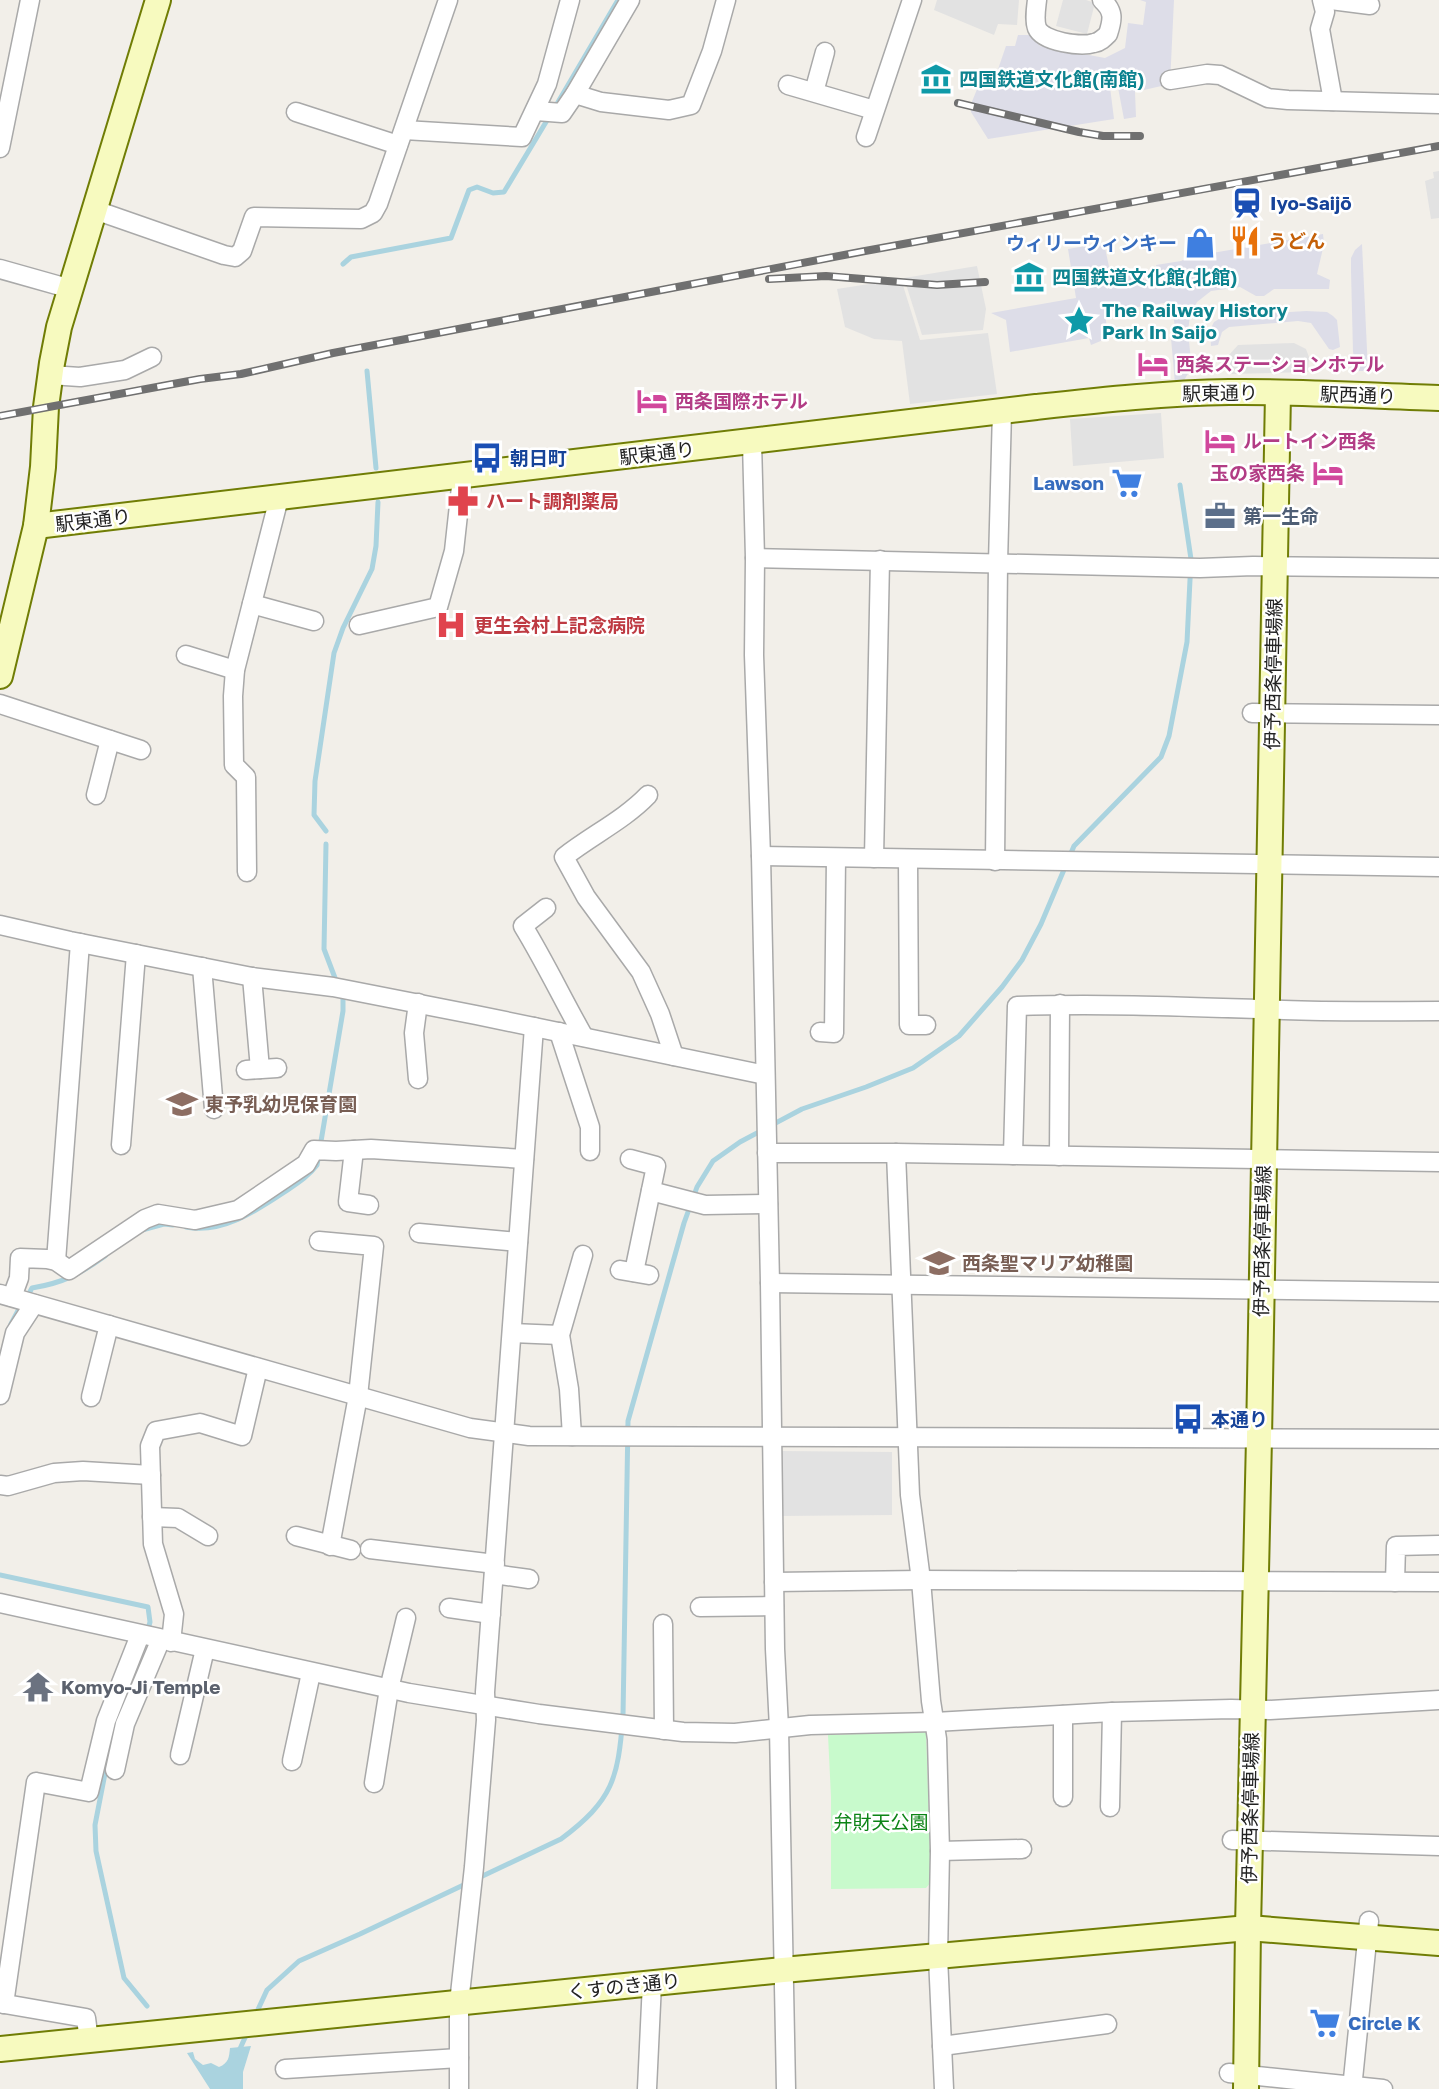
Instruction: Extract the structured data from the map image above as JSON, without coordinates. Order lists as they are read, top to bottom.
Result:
{
  "streets": {
    "street": [
      "駅東通り",
      "駅西通り",
      "伊予西条停車場線",
      "くすのき通り"
    ]
  },
  "crossings": [
    ["駅東通り", "駅西通り"],
    ["駅東通り", "伊予西条停車場線"],
    ["駅西通り", "伊予西条停車場線"],
    ["伊予西条停車場線", "くすのき通り"]
  ],
  "parks": ["弁財天公園"],
  "places": {
    "museum": ["四国鉄道文化館(南館)", "四国鉄道文化館(北館)"],
    "station": ["Iyo-Saijō"],
    "restaurant": ["うどん"],
    "shop": ["ウィリーウィンキー"],
    "place": ["The Railway History Park In Saijo"],
    "hotel": [
      "西条ステーションホテル",
      "西条国際ホテル",
      "ルートイン西条",
      "玉の家西条"
    ],
    "bus stop": ["朝日町", "本通り"],
    "supermarket": ["Lawson", "Circle K"],
    "pharmacy": ["ハート調剤薬局"],
    "office": ["第一生命"],
    "hospital": ["更生会村上記念病院"],
    "school or university": ["東予乳幼児保育園", "西条聖マリア幼稚園"],
    "temple": ["Komyo-Ji Temple"]
  }
}
